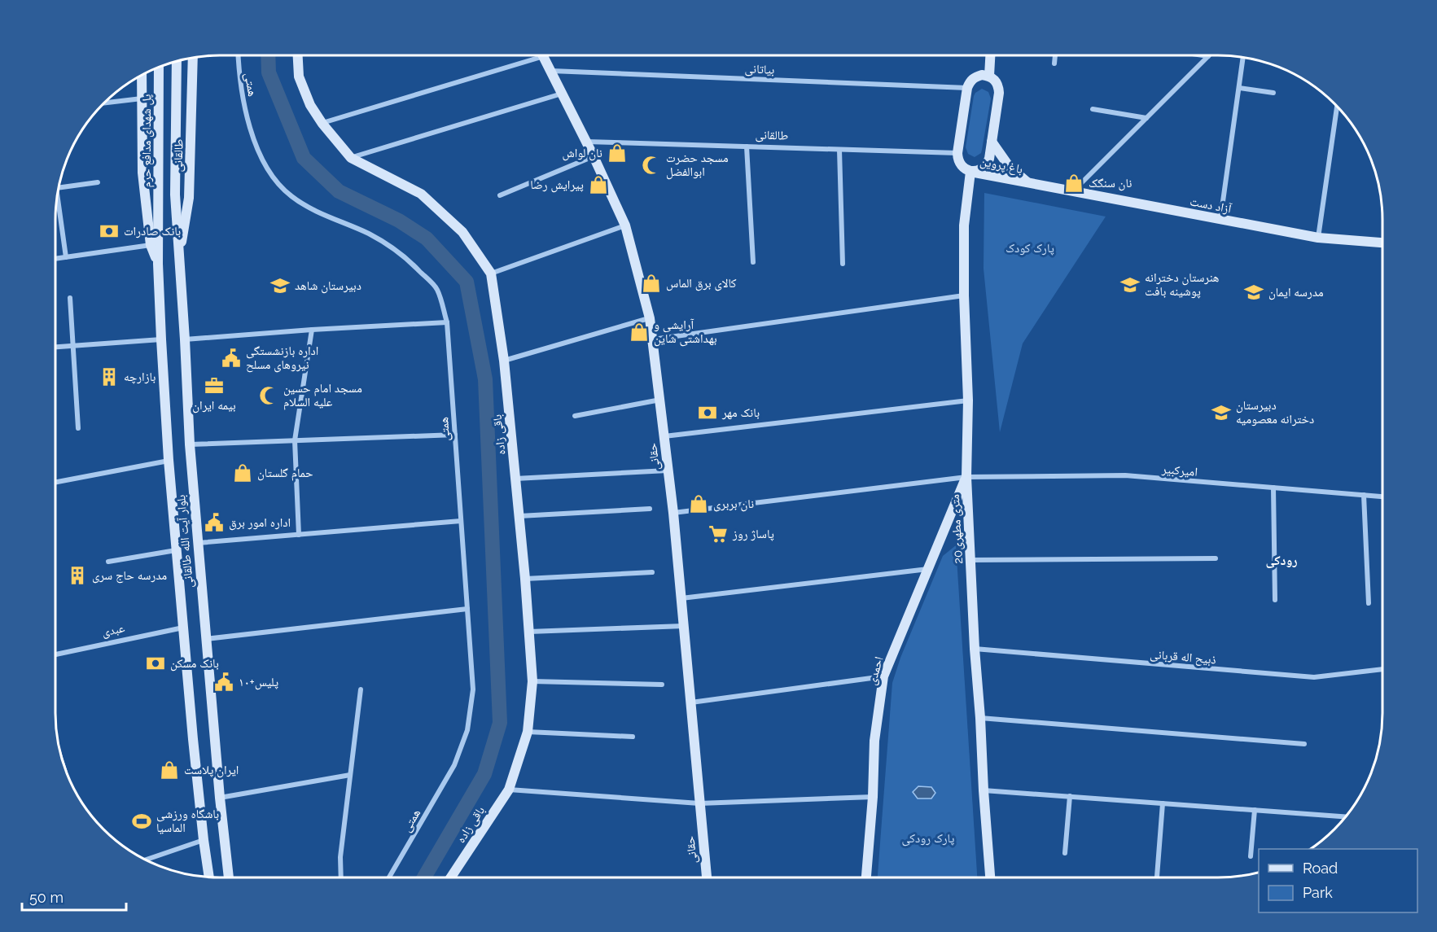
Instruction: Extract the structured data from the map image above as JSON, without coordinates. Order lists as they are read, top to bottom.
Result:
{
  "streets": {
    "street": [
      "بیاتانی",
      "همتی",
      "طالقانی",
      "پل شهدای مدافع حرم",
      "باغ پروین",
      "آزاد دست",
      "باقی زاده",
      "حقانی",
      "امیرکبیر",
      "20متری مطهری",
      "بلوار آیت الله طالقانی",
      "عبدی",
      "ذبیح اله قربانی",
      "احمدی"
    ]
  },
  "crossings": [
    ["بیاتانی", "حقانی"],
    ["طالقانی", "حقانی"],
    ["طالقانی", "بلوار آیت الله طالقانی"],
    ["پل شهدای مدافع حرم", "بلوار آیت الله طالقانی"],
    ["باغ پروین", "آزاد دست"],
    ["باغ پروین", "20متری مطهری"],
    ["حقانی", "امیرکبیر"],
    ["امیرکبیر", "20متری مطهری"],
    ["امیرکبیر", "احمدی"],
    ["20متری مطهری", "ذبیح اله قربانی"],
    ["20متری مطهری", "احمدی"],
    ["بلوار آیت الله طالقانی", "عبدی"]
  ],
  "districts": ["رودکی"],
  "parks": ["پارک کودک", "پارک رودکی"],
  "places": {
    "shop": [
      "نان لواش",
      "نان سنگک",
      "پیرایش رضا",
      "کالای برق الماس",
      "آرایشی و بهداشتی شاین",
      "حمام گلستان",
      "نان بربری",
      "ایران پلاست"
    ],
    "mosque": ["مسجد حضرت ابوالفضل", "مسجد امام حسین علیه السلام"],
    "bank": ["بانک صادرات", "بانک مهر", "بانک مسکن"],
    "school or university": [
      "هنرستان دخترانه پوشینه بافت",
      "دبیرستان شاهد",
      "مدرسه ایمان",
      "دبیرستان دخترانه معصومیه"
    ],
    "public building": ["اداره بازنشستگی نیروهای مسلح", "اداره امور برق", "پلیس+۱۰"],
    "building": ["بازارچه", "مدرسه حاج سری"],
    "office": ["بیمه ایران"],
    "supermarket": ["پاساژ روز"],
    "sports": ["باشگاه ورزشی الماسیا"]
  },
  "legend": ["Road", "Park"],
  "scale_bar": "50 m"
}
